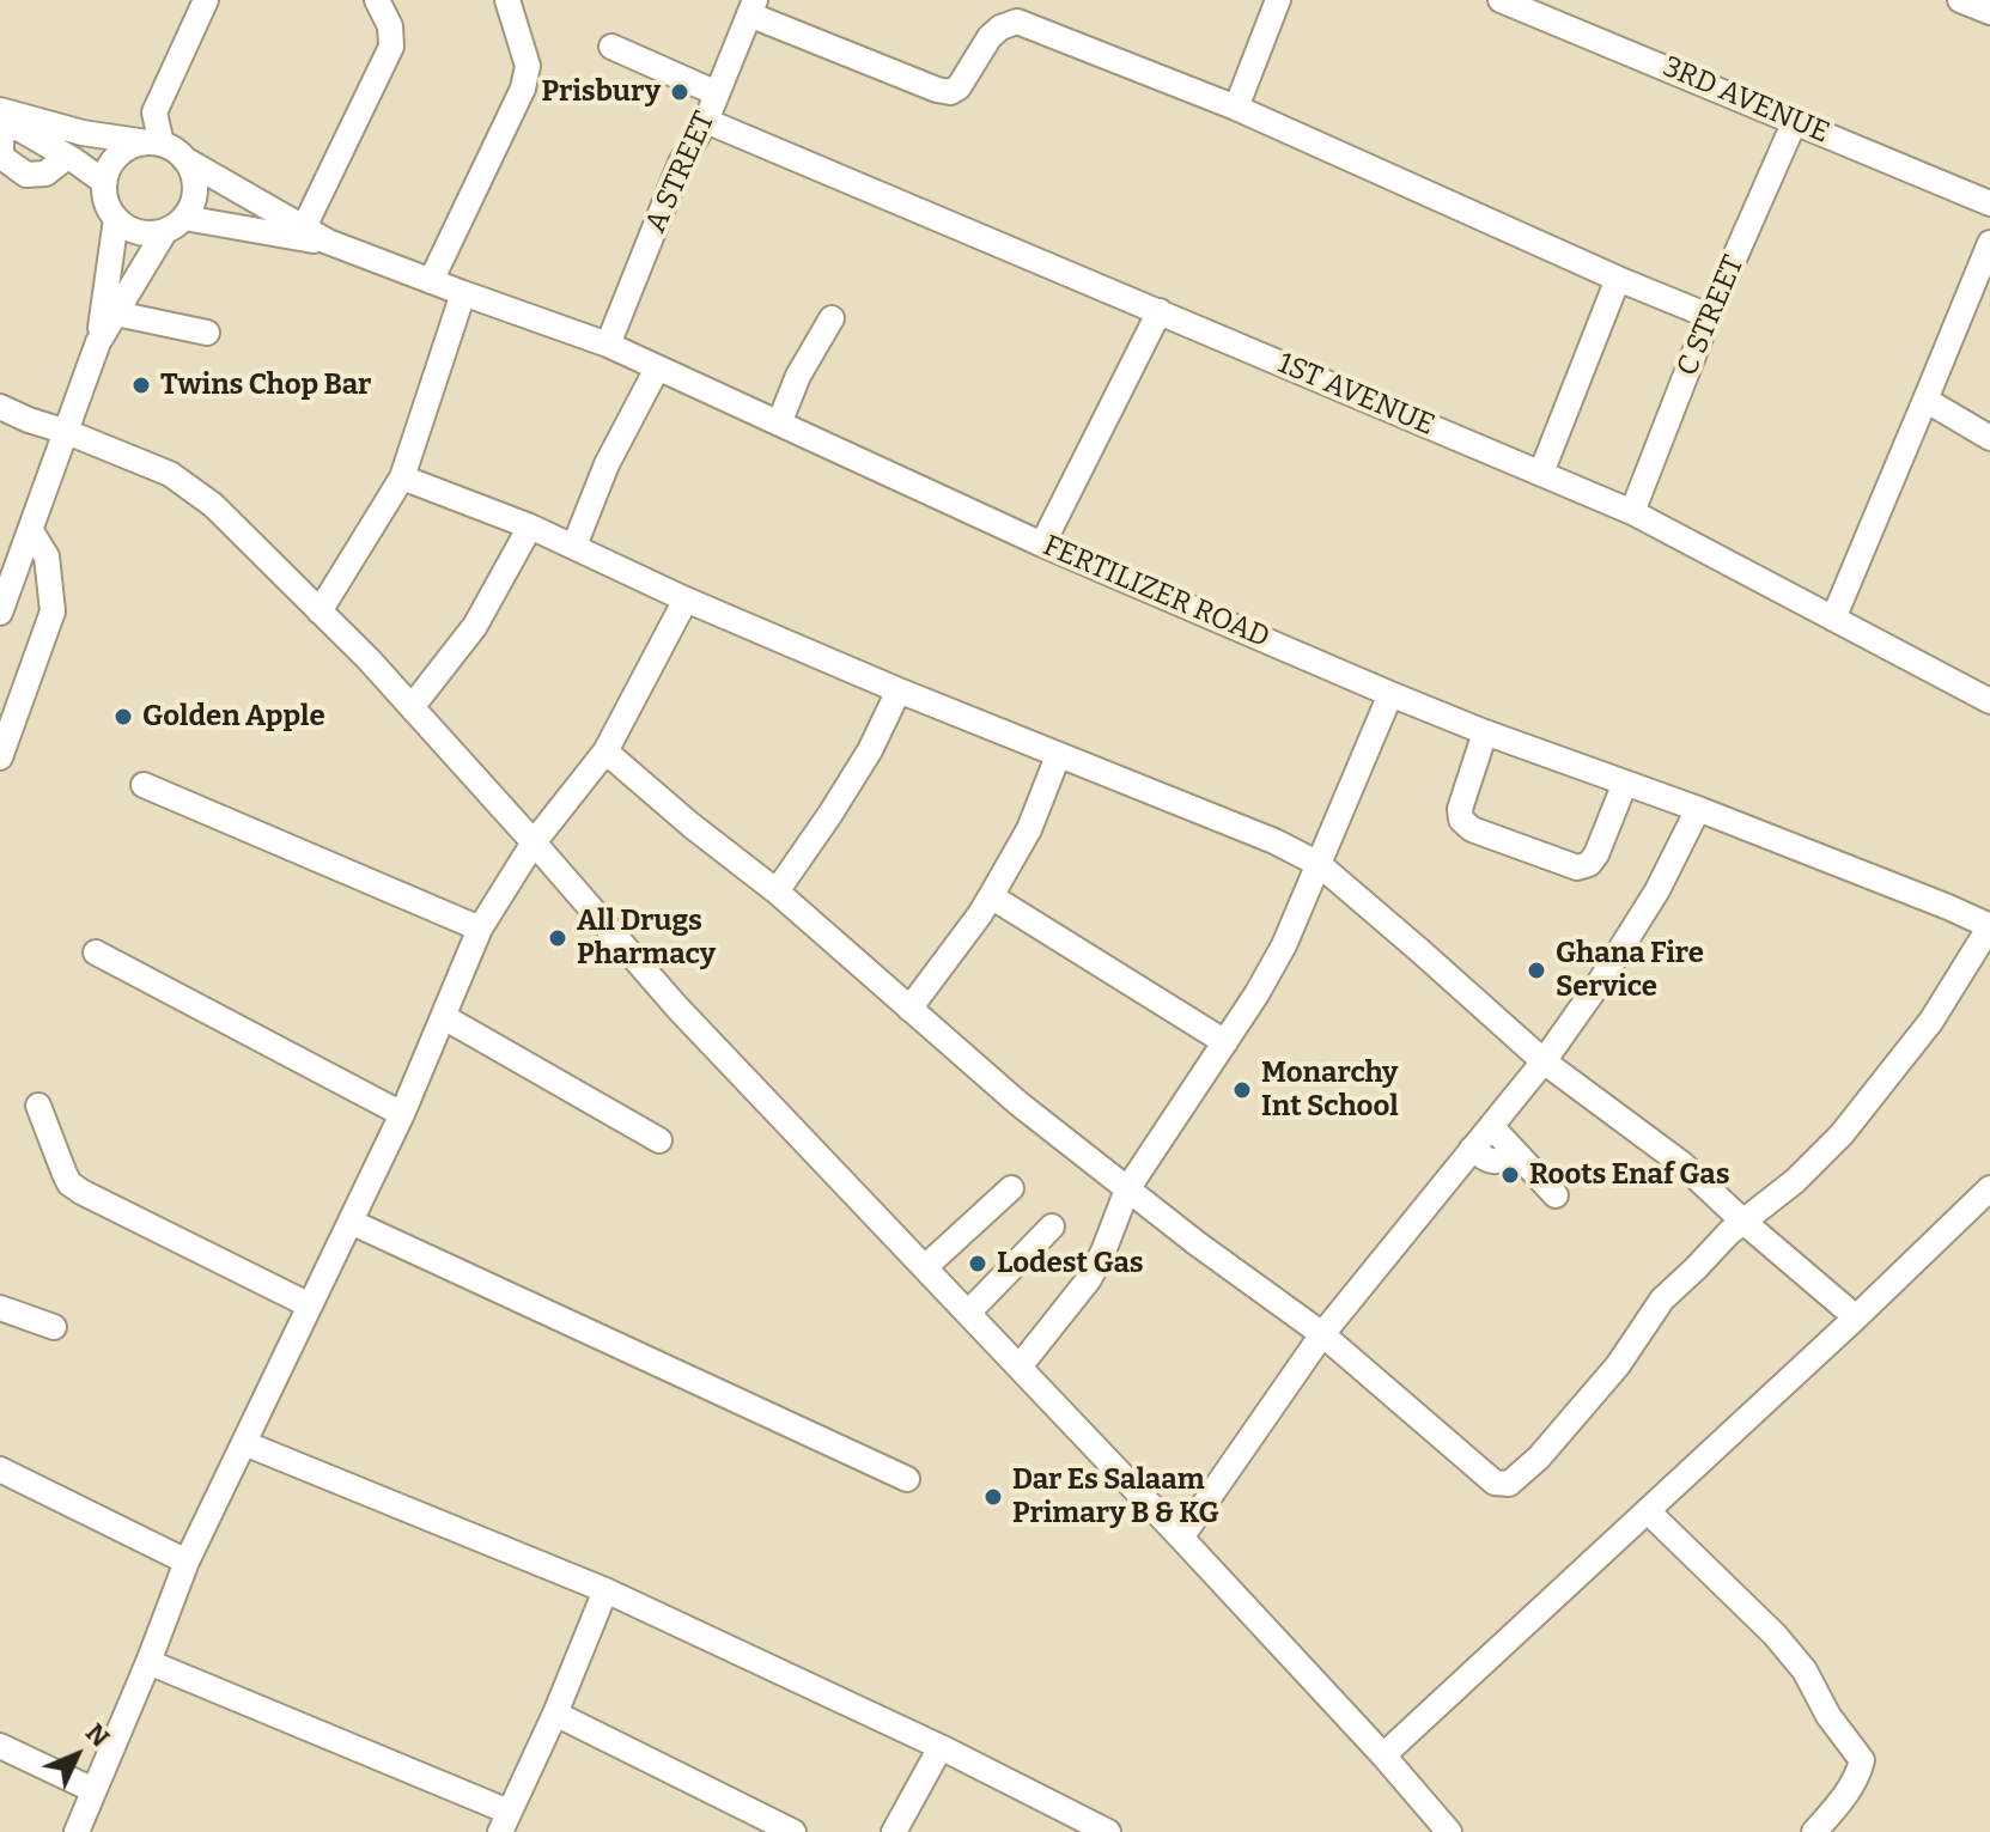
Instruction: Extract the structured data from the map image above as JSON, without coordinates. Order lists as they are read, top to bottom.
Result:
{
  "streets": {
    "street": [
      "3RD AVENUE",
      "A STREET",
      "C STREET",
      "1ST AVENUE",
      "FERTILIZER ROAD"
    ]
  },
  "crossings": [
    ["3RD AVENUE", "C STREET"],
    ["A STREET", "1ST AVENUE"],
    ["A STREET", "FERTILIZER ROAD"],
    ["C STREET", "1ST AVENUE"]
  ],
  "places": [
    "Prisbury",
    "Twins Chop Bar",
    "Golden Apple",
    "All Drugs Pharmacy",
    "Ghana Fire Service",
    "Monarchy Int School",
    "Roots Enaf Gas",
    "Lodest Gas",
    "Dar Es Salaam Primary B & KG"
  ],
  "north": "top right"
}
